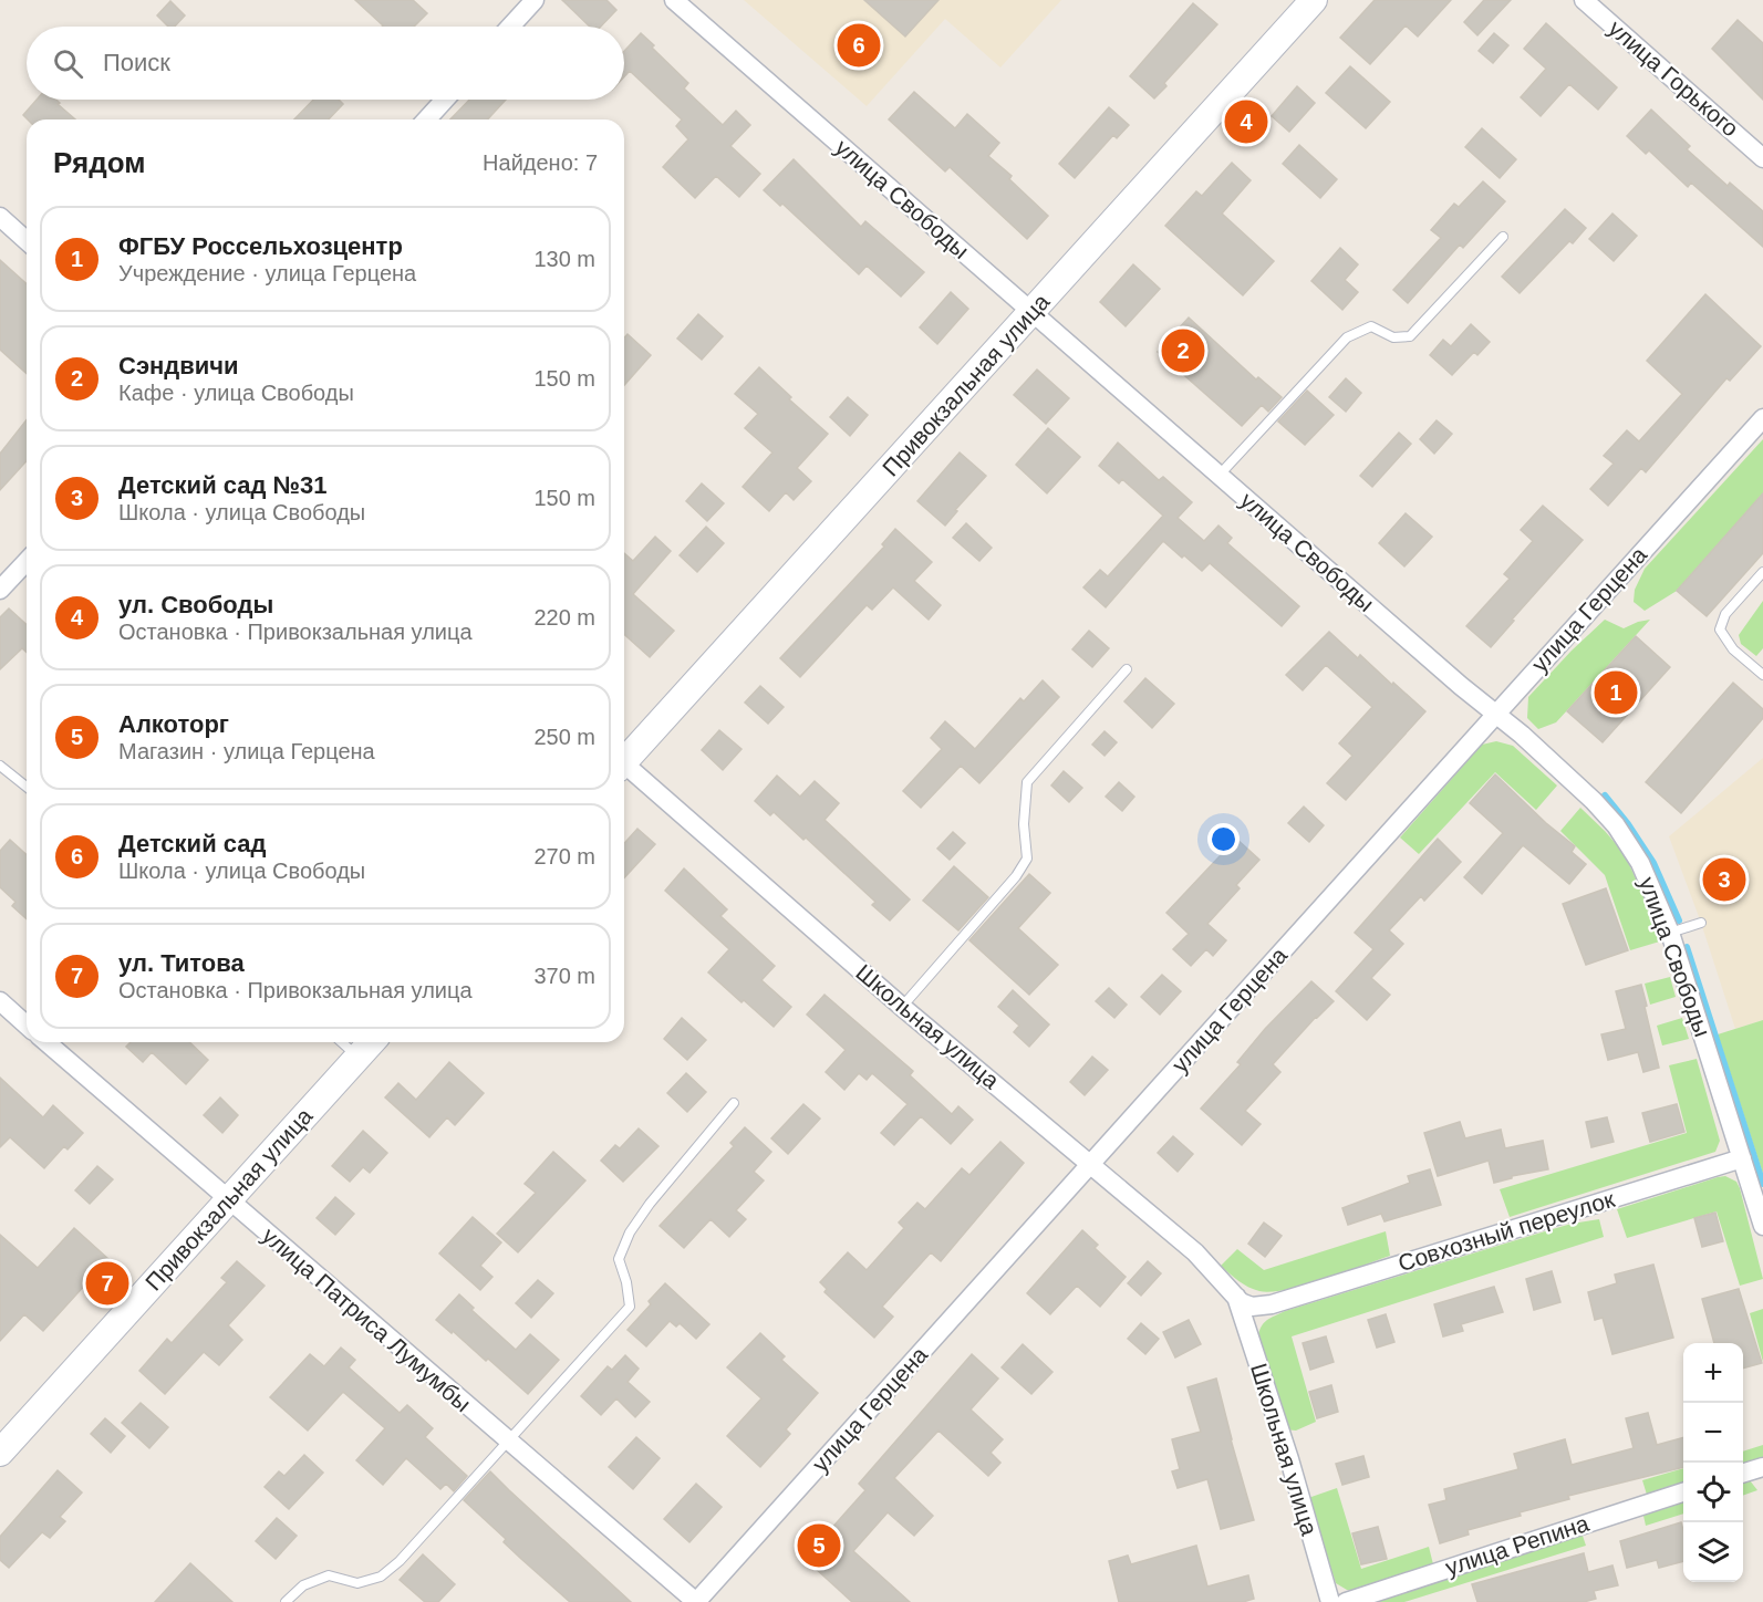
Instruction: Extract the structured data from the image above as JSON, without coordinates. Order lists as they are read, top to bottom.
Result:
{
  "streets": {
    "street": [
      "улица Горького",
      "улица Свободы",
      "Привокзальная улица",
      "улица Герцена",
      "Школьная улица",
      "Совхозный переулок",
      "улица Патриса Лумумбы",
      "улица Репина"
    ]
  },
  "crossings": [
    ["улица Свободы", "Привокзальная улица"],
    ["улица Свободы", "улица Герцена"],
    ["улица Свободы", "Совхозный переулок"],
    ["Привокзальная улица", "улица Патриса Лумумбы"],
    ["улица Герцена", "Школьная улица"],
    ["улица Герцена", "улица Патриса Лумумбы"],
    ["Школьная улица", "Совхозный переулок"]
  ],
  "page": {
    "pins": [
      "6",
      "4",
      "2",
      "1",
      "3",
      "7",
      "5"
    ],
    "search": "Поиск",
    "heading": ["Рядом", "Найдено: 7"],
    "list": [
      {
        "mark": "1",
        "name": "ФГБУ Россельхозцентр",
        "note": "Учреждение · улица Герцена",
        "value": "130 m"
      },
      {
        "mark": "2",
        "name": "Сэндвичи",
        "note": "Кафе · улица Свободы",
        "value": "150 m"
      },
      {
        "mark": "3",
        "name": "Детский сад №31",
        "note": "Школа · улица Свободы",
        "value": "150 m"
      },
      {
        "mark": "4",
        "name": "ул. Свободы",
        "note": "Остановка · Привокзальная улица",
        "value": "220 m"
      },
      {
        "mark": "5",
        "name": "Алкоторг",
        "note": "Магазин · улица Герцена",
        "value": "250 m"
      },
      {
        "mark": "6",
        "name": "Детский сад",
        "note": "Школа · улица Свободы",
        "value": "270 m"
      },
      {
        "mark": "7",
        "name": "ул. Титова",
        "note": "Остановка · Привокзальная улица",
        "value": "370 m"
      }
    ],
    "map_buttons": ["+", "−"]
  }
}
